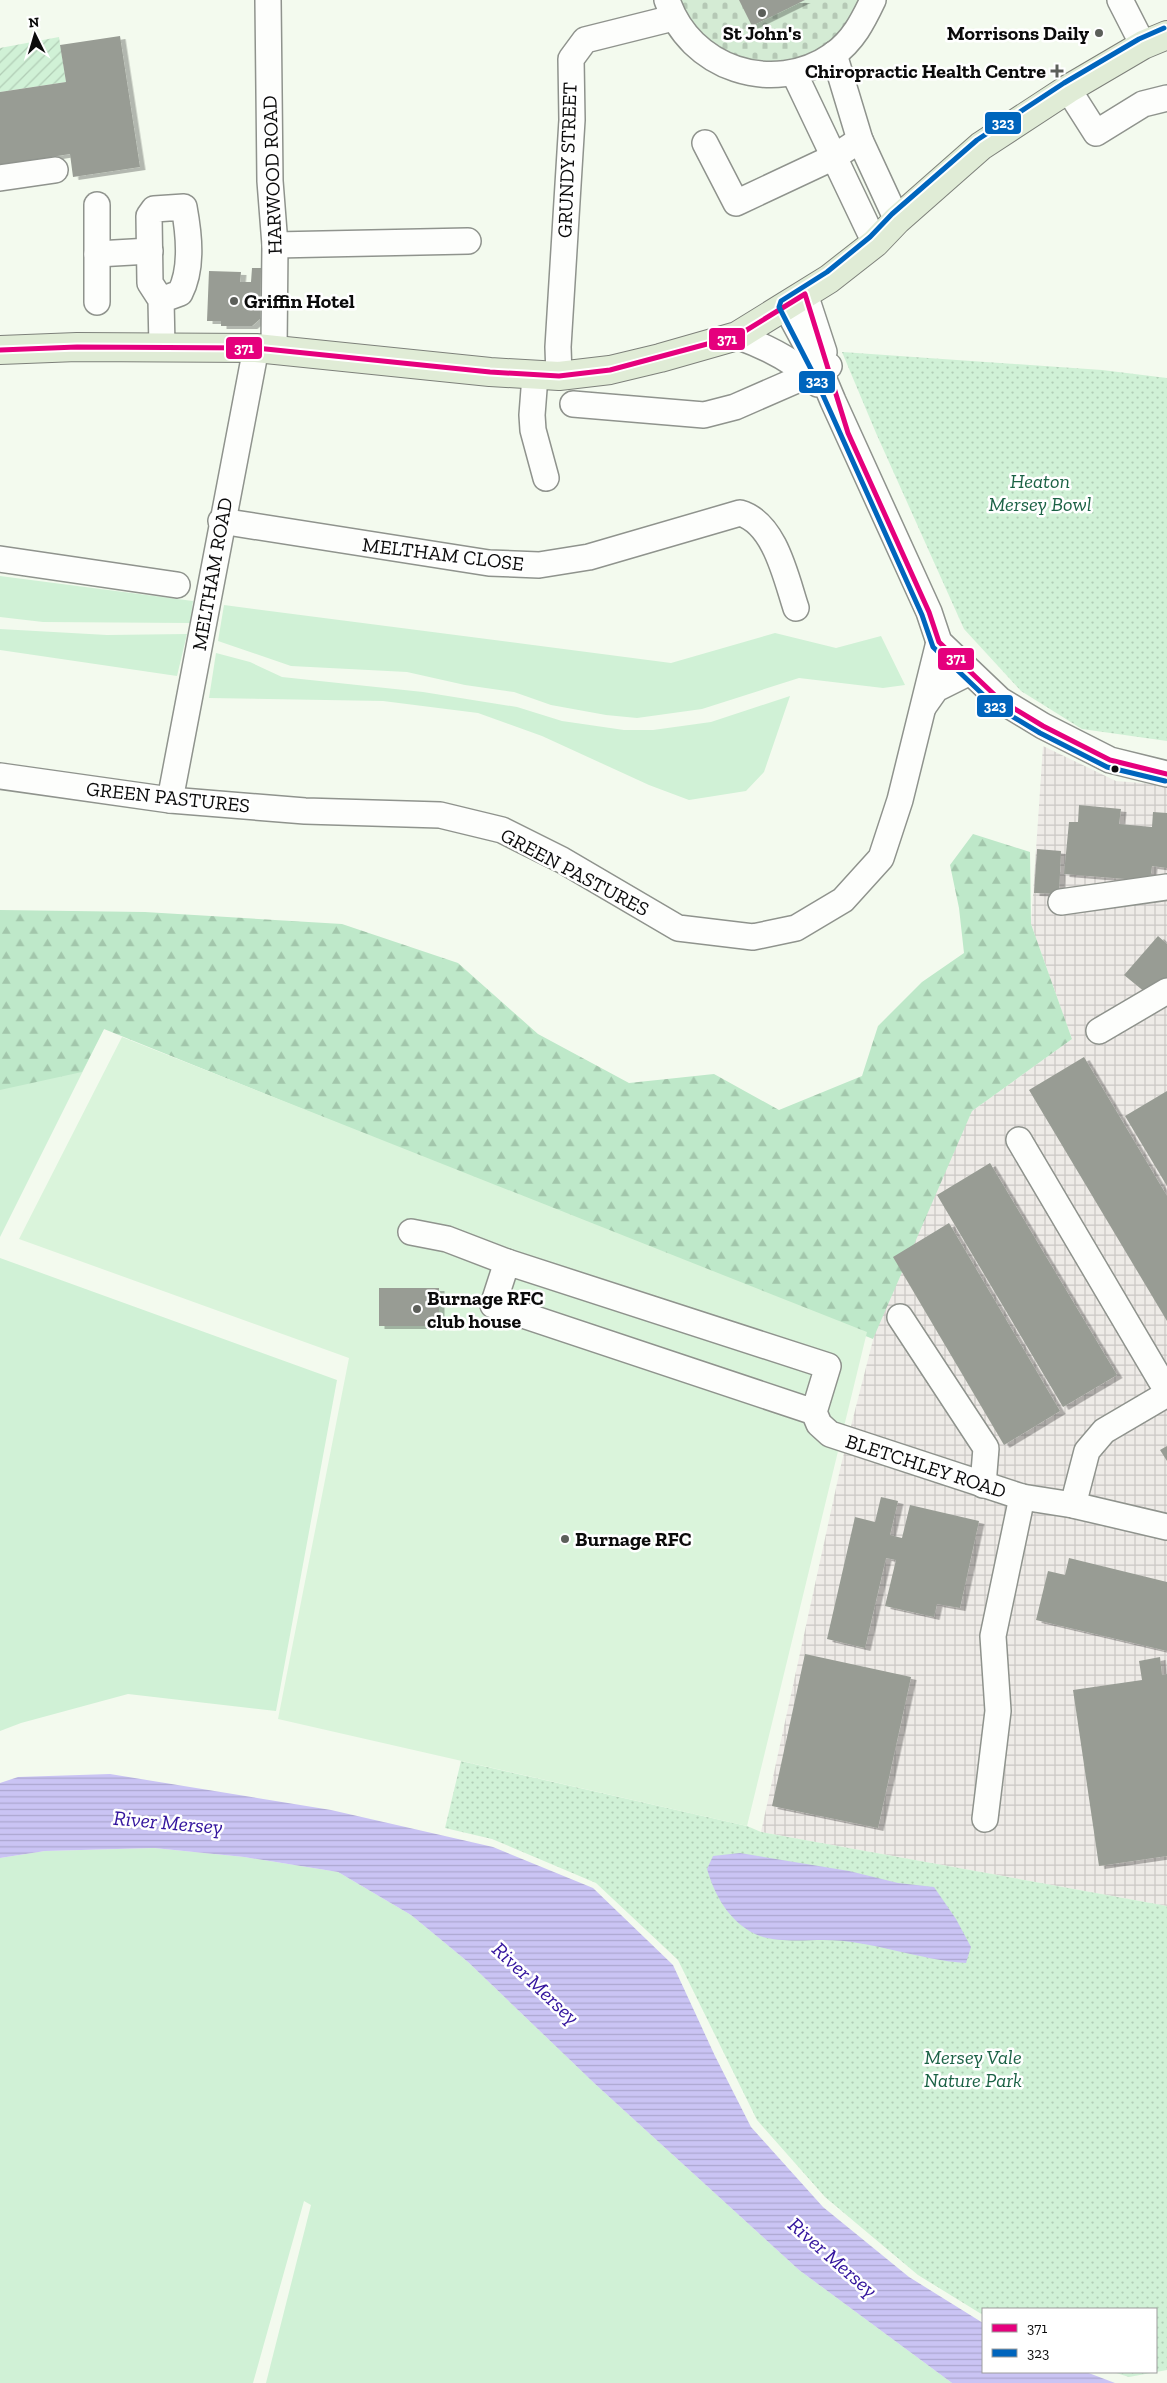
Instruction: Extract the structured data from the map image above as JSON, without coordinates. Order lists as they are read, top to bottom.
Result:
{
  "streets": {
    "street": [
      "GRUNDY STREET",
      "HARWOOD ROAD",
      "MELTHAM CLOSE",
      "MELTHAM ROAD",
      "GREEN PASTURES",
      "BLETCHLEY ROAD"
    ]
  },
  "crossings": [
    ["HARWOOD ROAD", "MELTHAM ROAD"],
    ["MELTHAM CLOSE", "MELTHAM ROAD"],
    ["MELTHAM ROAD", "GREEN PASTURES"]
  ],
  "water": ["River Mersey"],
  "parks": ["Heaton Mersey Bowl", "Mersey Vale Nature Park"],
  "places": {
    "other": [
      "St John's",
      "Morrisons Daily",
      "Griffin Hotel",
      "Burnage RFC club house",
      "Burnage RFC"
    ],
    "health": ["Chiropractic Health Centre"]
  },
  "lines": ["transit line 323", "transit line 371"],
  "legend": ["371", "323"],
  "north": "top"
}
